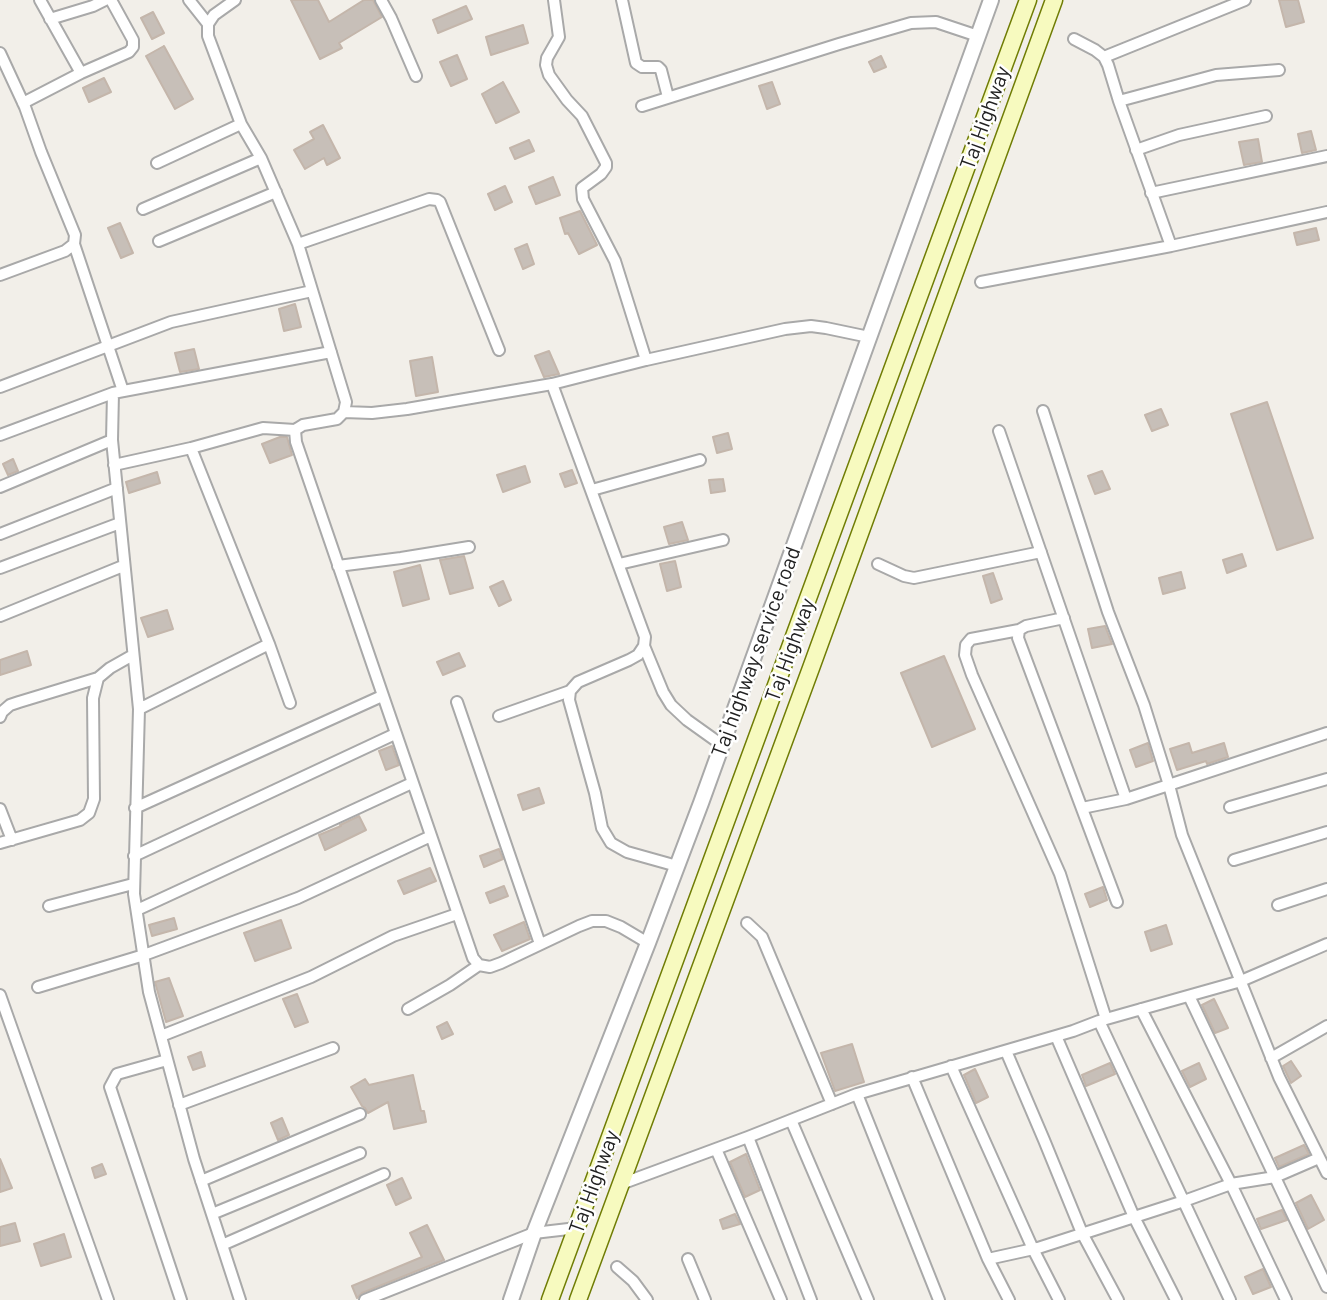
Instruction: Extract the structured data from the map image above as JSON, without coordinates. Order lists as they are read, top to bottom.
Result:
{
  "streets": {
    "main road": ["Taj Highway"],
    "street": ["Taj highway service road"]
  }
}
